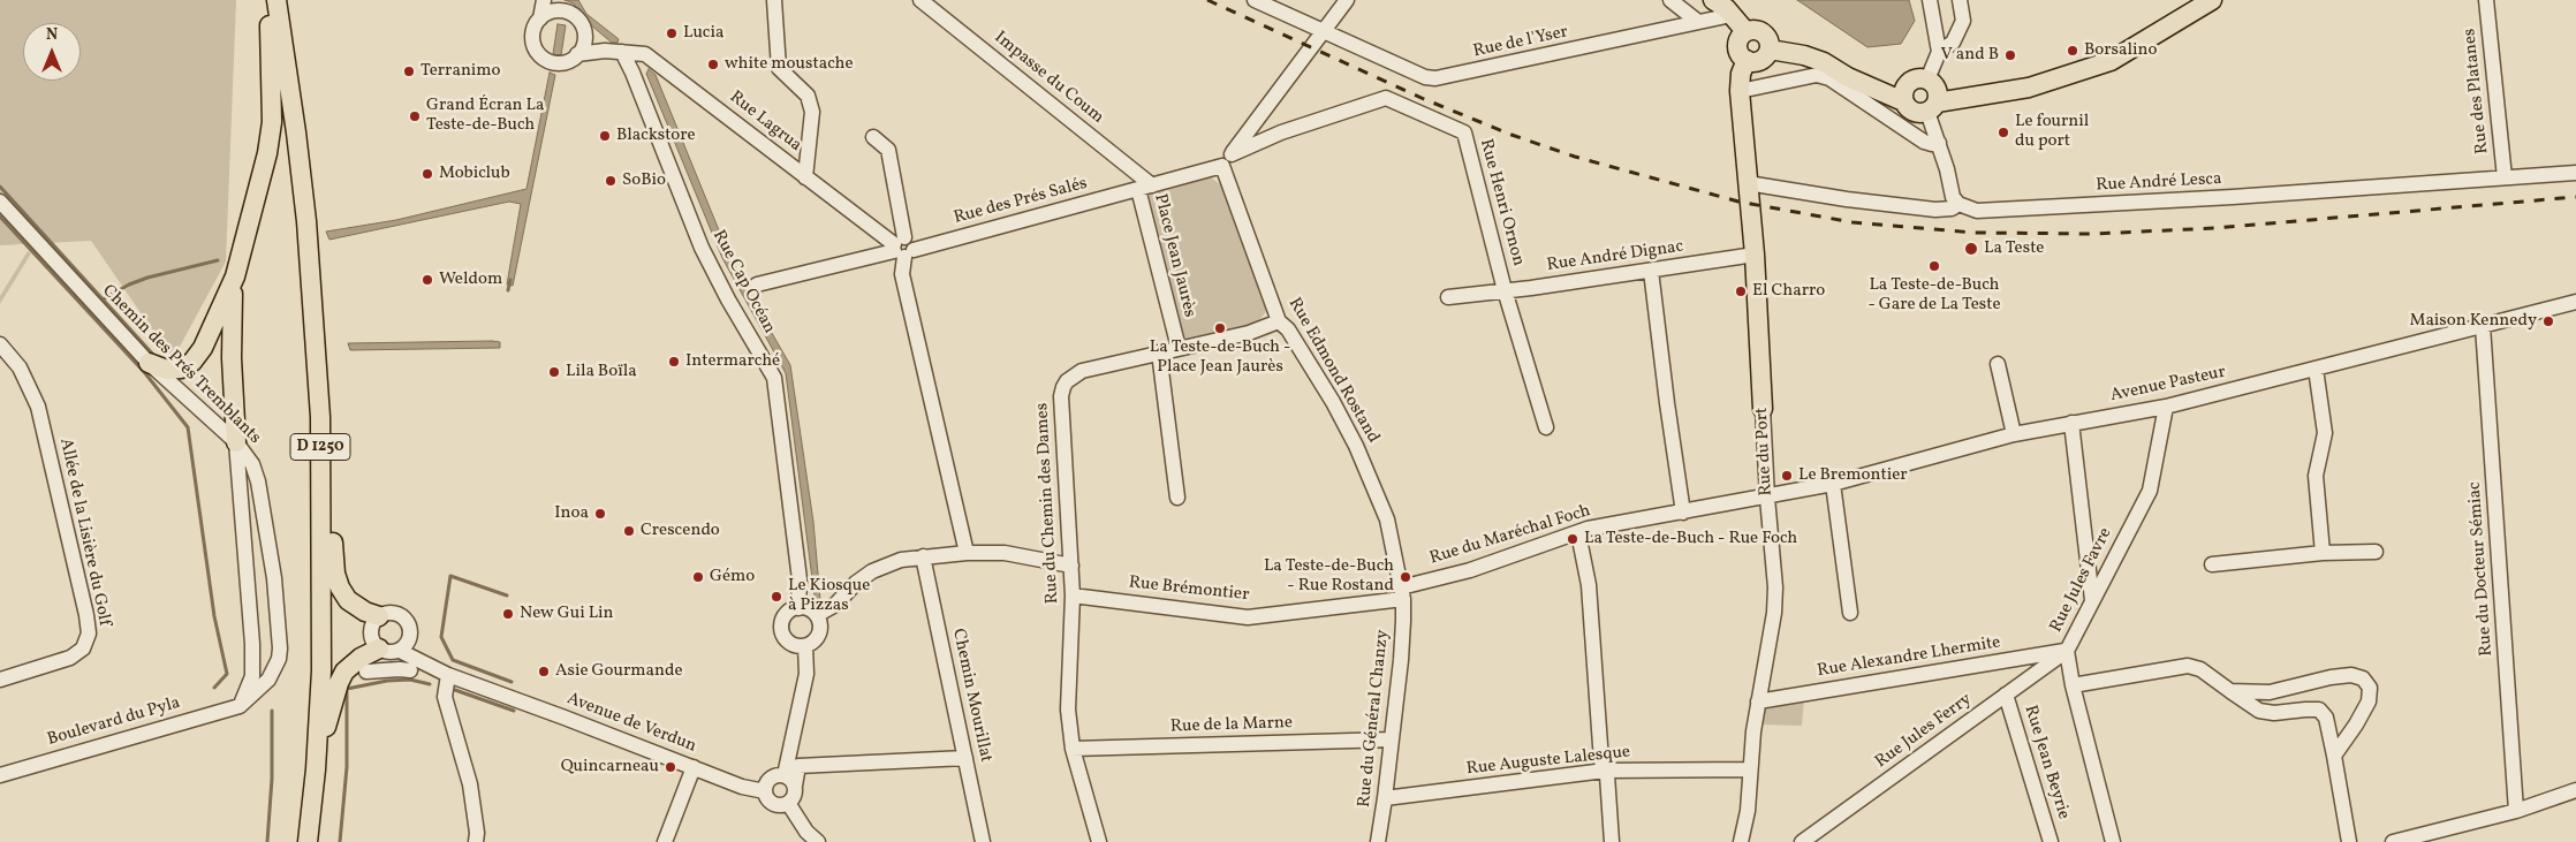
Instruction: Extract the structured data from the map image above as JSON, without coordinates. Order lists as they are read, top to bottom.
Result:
{
  "streets": {
    "main road": ["D 1250", "Rue du Port"],
    "street": [
      "Rue de l'Yser",
      "Impasse du Coum",
      "Rue des Platanes",
      "Rue Lagrua",
      "Rue André Lesca",
      "Rue des Prés Salés",
      "Rue Henri Ornon",
      "Place Jean Jaurès",
      "Rue André Dignac",
      "Rue Cap Océan",
      "Chemin des Prés Tremblants",
      "Rue Edmond Rostand",
      "Avenue Pasteur",
      "Rue du Chemin des Dames",
      "Allée de la Lisière du Golf",
      "Rue du Maréchal Foch",
      "Rue du Docteur Sémiac",
      "Rue Jules Favre",
      "Rue Brémontier",
      "Rue Alexandre Lhermite",
      "Chemin Mourillat",
      "Rue du Général Chanzy",
      "Boulevard du Pyla",
      "Avenue de Verdun",
      "Rue de la Marne",
      "Rue Jules Ferry",
      "Rue Auguste Lalesque",
      "Rue Jean Beyrie"
    ]
  },
  "crossings": [
    ["Impasse du Coum", "Rue des Prés Salés"],
    ["Impasse du Coum", "Place Jean Jaurès"],
    ["Rue des Platanes", "Rue André Lesca"],
    ["Rue Lagrua", "Rue des Prés Salés"],
    ["Rue Lagrua", "Rue Cap Océan"],
    ["Rue André Lesca", "Rue du Port"],
    ["Rue des Prés Salés", "Place Jean Jaurès"],
    ["Rue Henri Ornon", "Rue André Dignac"],
    ["Place Jean Jaurès", "Rue Edmond Rostand"],
    ["Place Jean Jaurès", "Rue du Chemin des Dames"],
    ["Rue André Dignac", "Rue du Port"],
    ["Chemin des Prés Tremblants", "Boulevard du Pyla"],
    ["Rue Edmond Rostand", "Rue du Chemin des Dames"],
    ["Rue Edmond Rostand", "Rue du Maréchal Foch"],
    ["Rue Edmond Rostand", "Rue Brémontier"],
    ["Rue Edmond Rostand", "Rue du Général Chanzy"],
    ["Avenue Pasteur", "Rue du Port"],
    ["Avenue Pasteur", "Rue du Maréchal Foch"],
    ["Avenue Pasteur", "Rue du Docteur Sémiac"],
    ["Avenue Pasteur", "Rue Jules Favre"],
    ["Rue du Port", "Rue du Maréchal Foch"],
    ["Rue du Port", "Rue Alexandre Lhermite"],
    ["Rue du Port", "Rue Auguste Lalesque"],
    ["Rue du Chemin des Dames", "Rue Brémontier"],
    ["Rue du Chemin des Dames", "Rue de la Marne"],
    ["Rue du Maréchal Foch", "Rue Brémontier"],
    ["Rue du Maréchal Foch", "Rue du Général Chanzy"],
    ["Rue Jules Favre", "Rue Alexandre Lhermite"],
    ["Rue Jules Favre", "Rue Jules Ferry"],
    ["Rue Brémontier", "Rue du Général Chanzy"],
    ["Rue Alexandre Lhermite", "Rue Jules Ferry"],
    ["Rue du Général Chanzy", "Rue de la Marne"],
    ["Rue du Général Chanzy", "Rue Auguste Lalesque"],
    ["Rue Jules Ferry", "Rue Jean Beyrie"]
  ],
  "places": [
    "Lucia",
    "Borsalino",
    "V and B",
    "white moustache",
    "Terranimo",
    "Grand Écran La Teste-de-Buch",
    "Le fournil du port",
    "Blackstore",
    "Mobiclub",
    "SoBio",
    "La Teste",
    "La Teste-de-Buch - Gare de La Teste",
    "Weldom",
    "El Charro",
    "Maison Kennedy",
    "La Teste-de-Buch - Place Jean Jaurès",
    "Intermarché",
    "Lila Boïla",
    "Le Bremontier",
    "Inoa",
    "Crescendo",
    "La Teste-de-Buch - Rue Foch",
    "Gémo",
    "La Teste-de-Buch - Rue Rostand",
    "Le Kiosque à Pizzas",
    "New Gui Lin",
    "Asie Gourmande",
    "Quincarneau"
  ],
  "north": "top"
}
